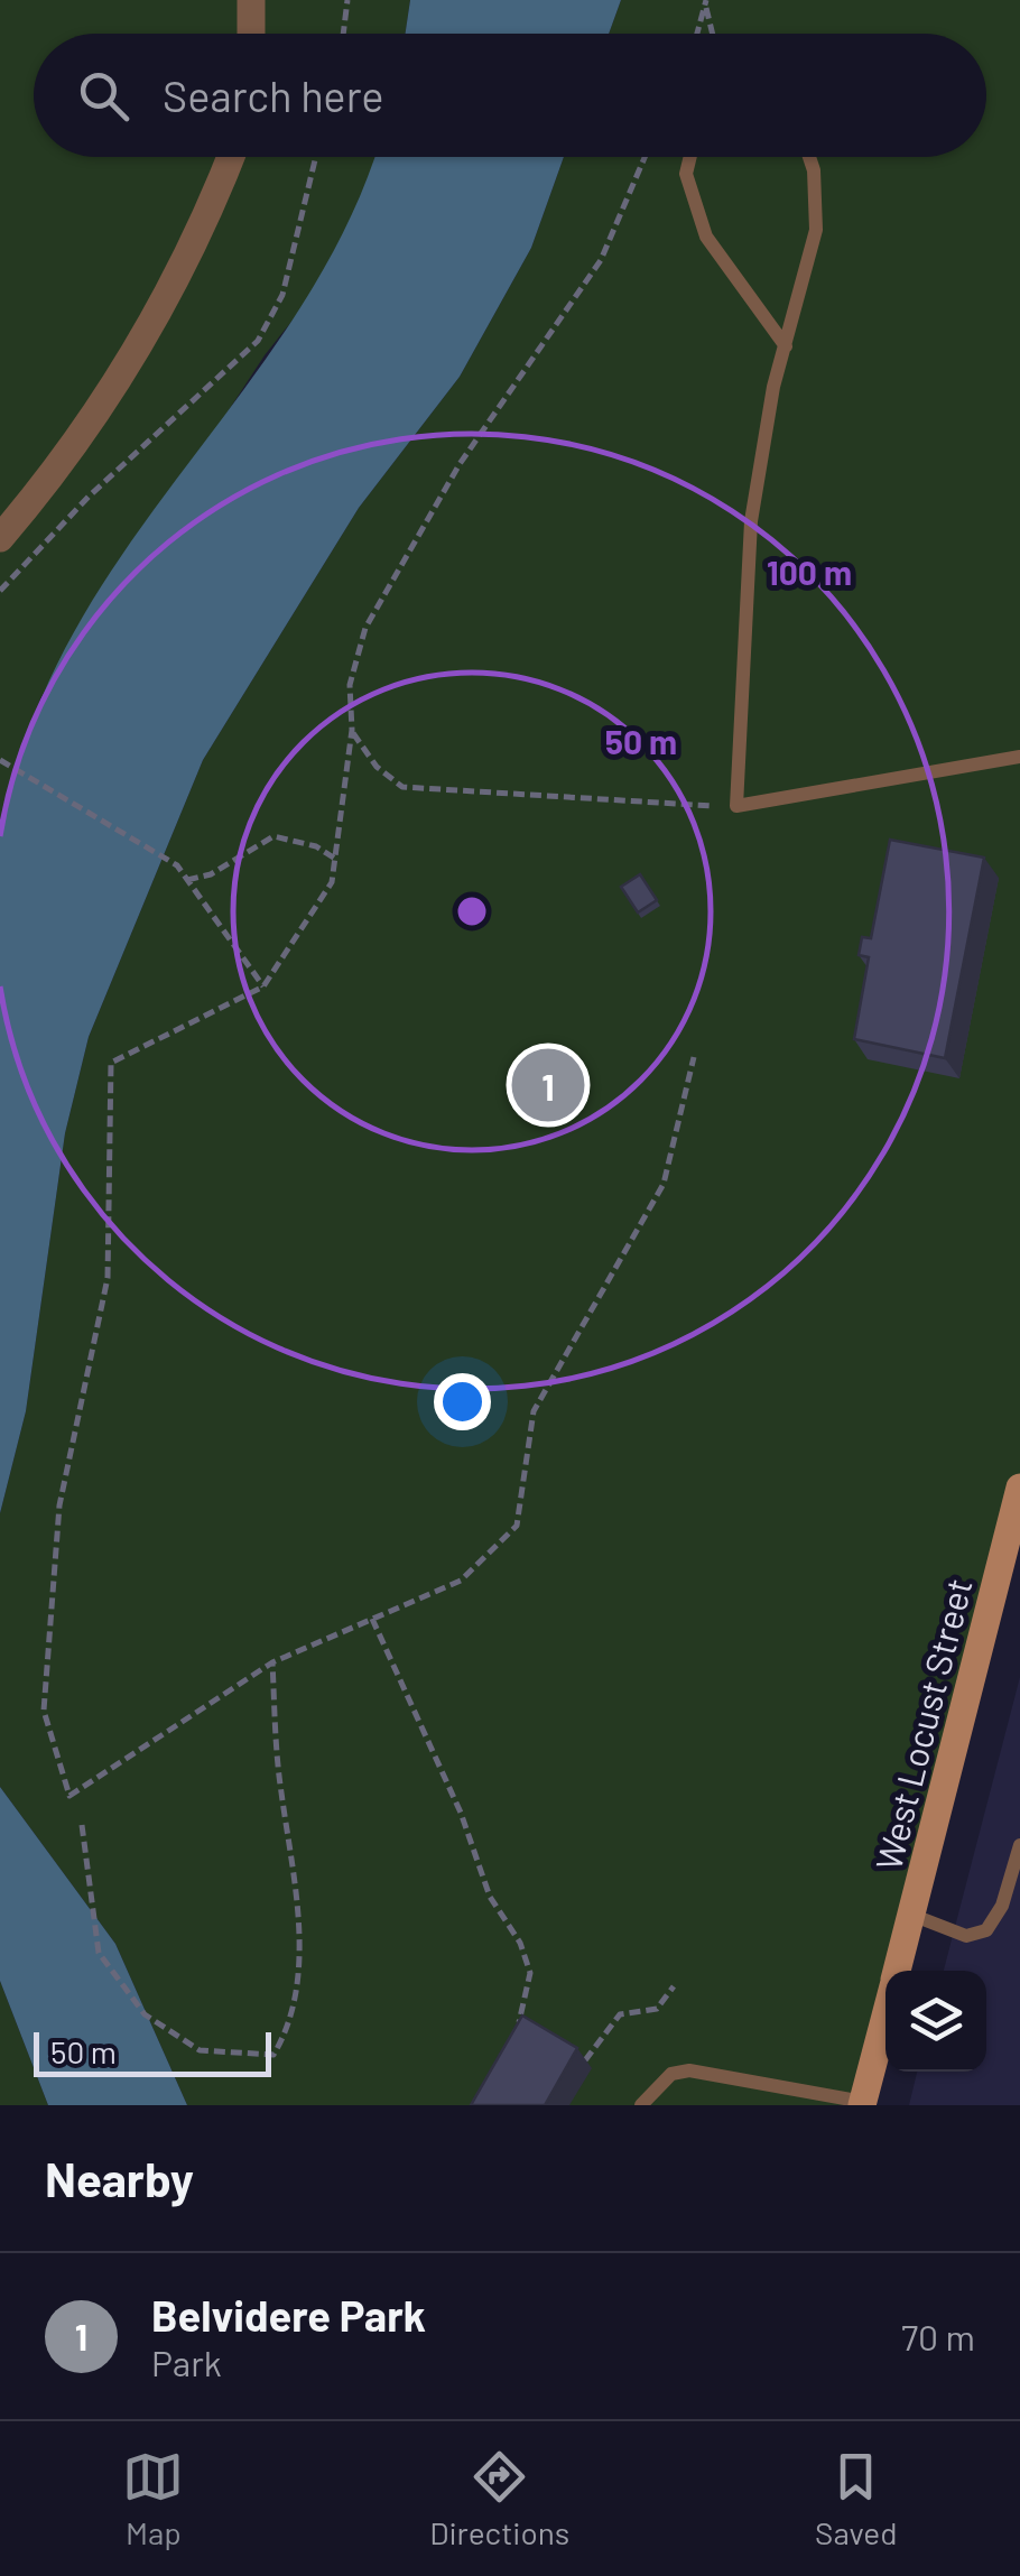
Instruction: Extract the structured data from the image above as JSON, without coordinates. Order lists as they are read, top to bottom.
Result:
{
  "streets": {
    "street": ["West Locust Street"]
  },
  "scale_bar": "50 m",
  "page": {
    "search": "Search here",
    "pins": "1",
    "scale": "50 m",
    "heading": "Nearby",
    "list": [
      {
        "mark": "1",
        "name": "Belvidere Park",
        "note": "Park",
        "value": "70 m"
      }
    ],
    "nav": ["Map", "Directions", "Saved"]
  },
  "rings": ["100 m", "50 m"]
}
